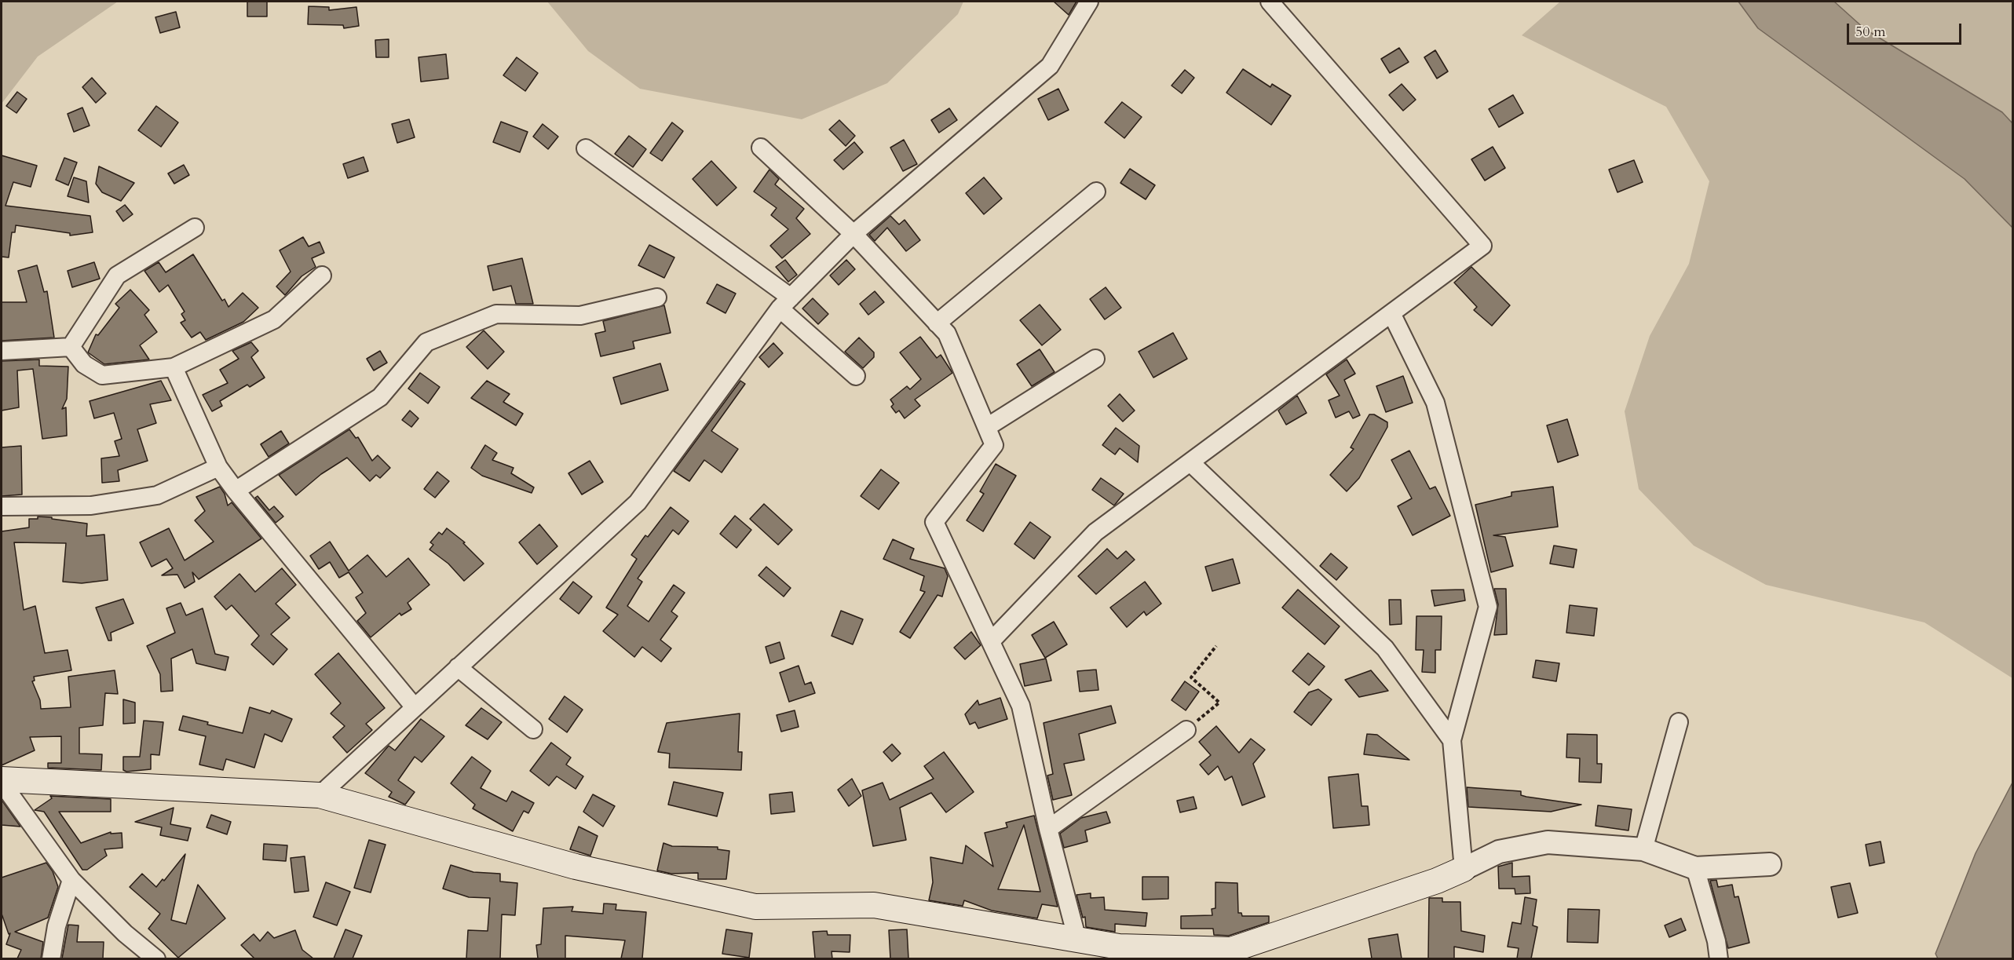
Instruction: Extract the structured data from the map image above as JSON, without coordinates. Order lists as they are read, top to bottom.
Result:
{
  "scale_bar": "50 m"
}
